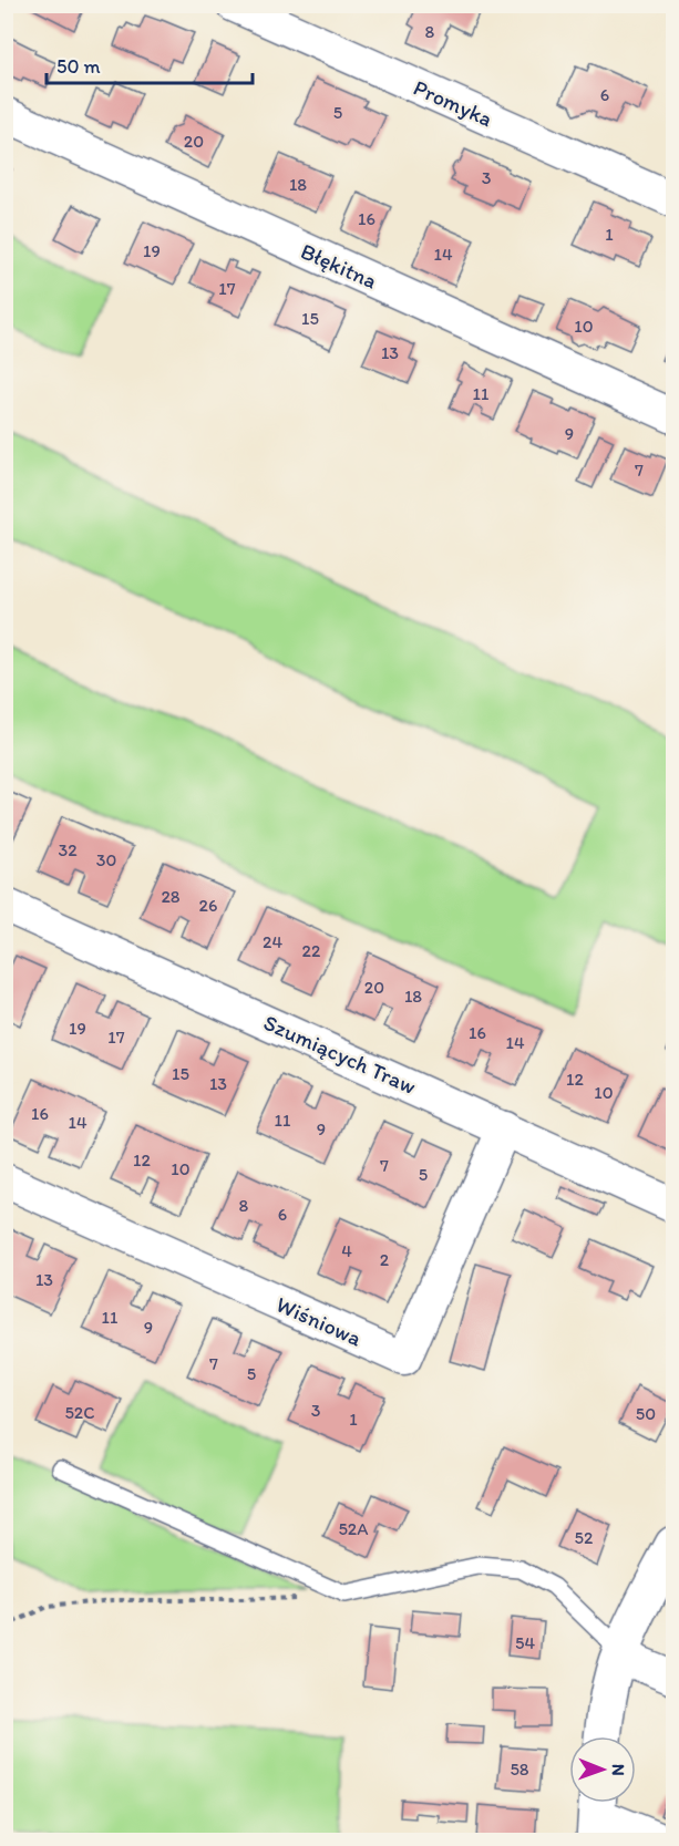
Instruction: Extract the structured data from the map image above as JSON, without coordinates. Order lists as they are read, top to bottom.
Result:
{
  "streets": {
    "street": [
      "Promyka",
      "Błękitna",
      "Szumiących Traw",
      "Wiśniowa"
    ]
  },
  "crossings": [
    ["Szumiących Traw", "Wiśniowa"]
  ],
  "house_numbers": [
    "8",
    "6",
    "5",
    "20",
    "3",
    "18",
    "16",
    "1",
    "19",
    "14",
    "17",
    "15",
    "10",
    "13",
    "11",
    "9",
    "7",
    "32",
    "30",
    "28",
    "26",
    "24",
    "22",
    "20",
    "18",
    "19",
    "16",
    "17",
    "14",
    "15",
    "12",
    "13",
    "10",
    "16",
    "11",
    "14",
    "9",
    "12",
    "7",
    "10",
    "5",
    "8",
    "6",
    "4",
    "2",
    "13",
    "11",
    "9",
    "7",
    "5",
    "3",
    "52C",
    "50",
    "1",
    "52A",
    "52",
    "54",
    "58"
  ],
  "scale_bar": "50 m",
  "north": "right"
}
